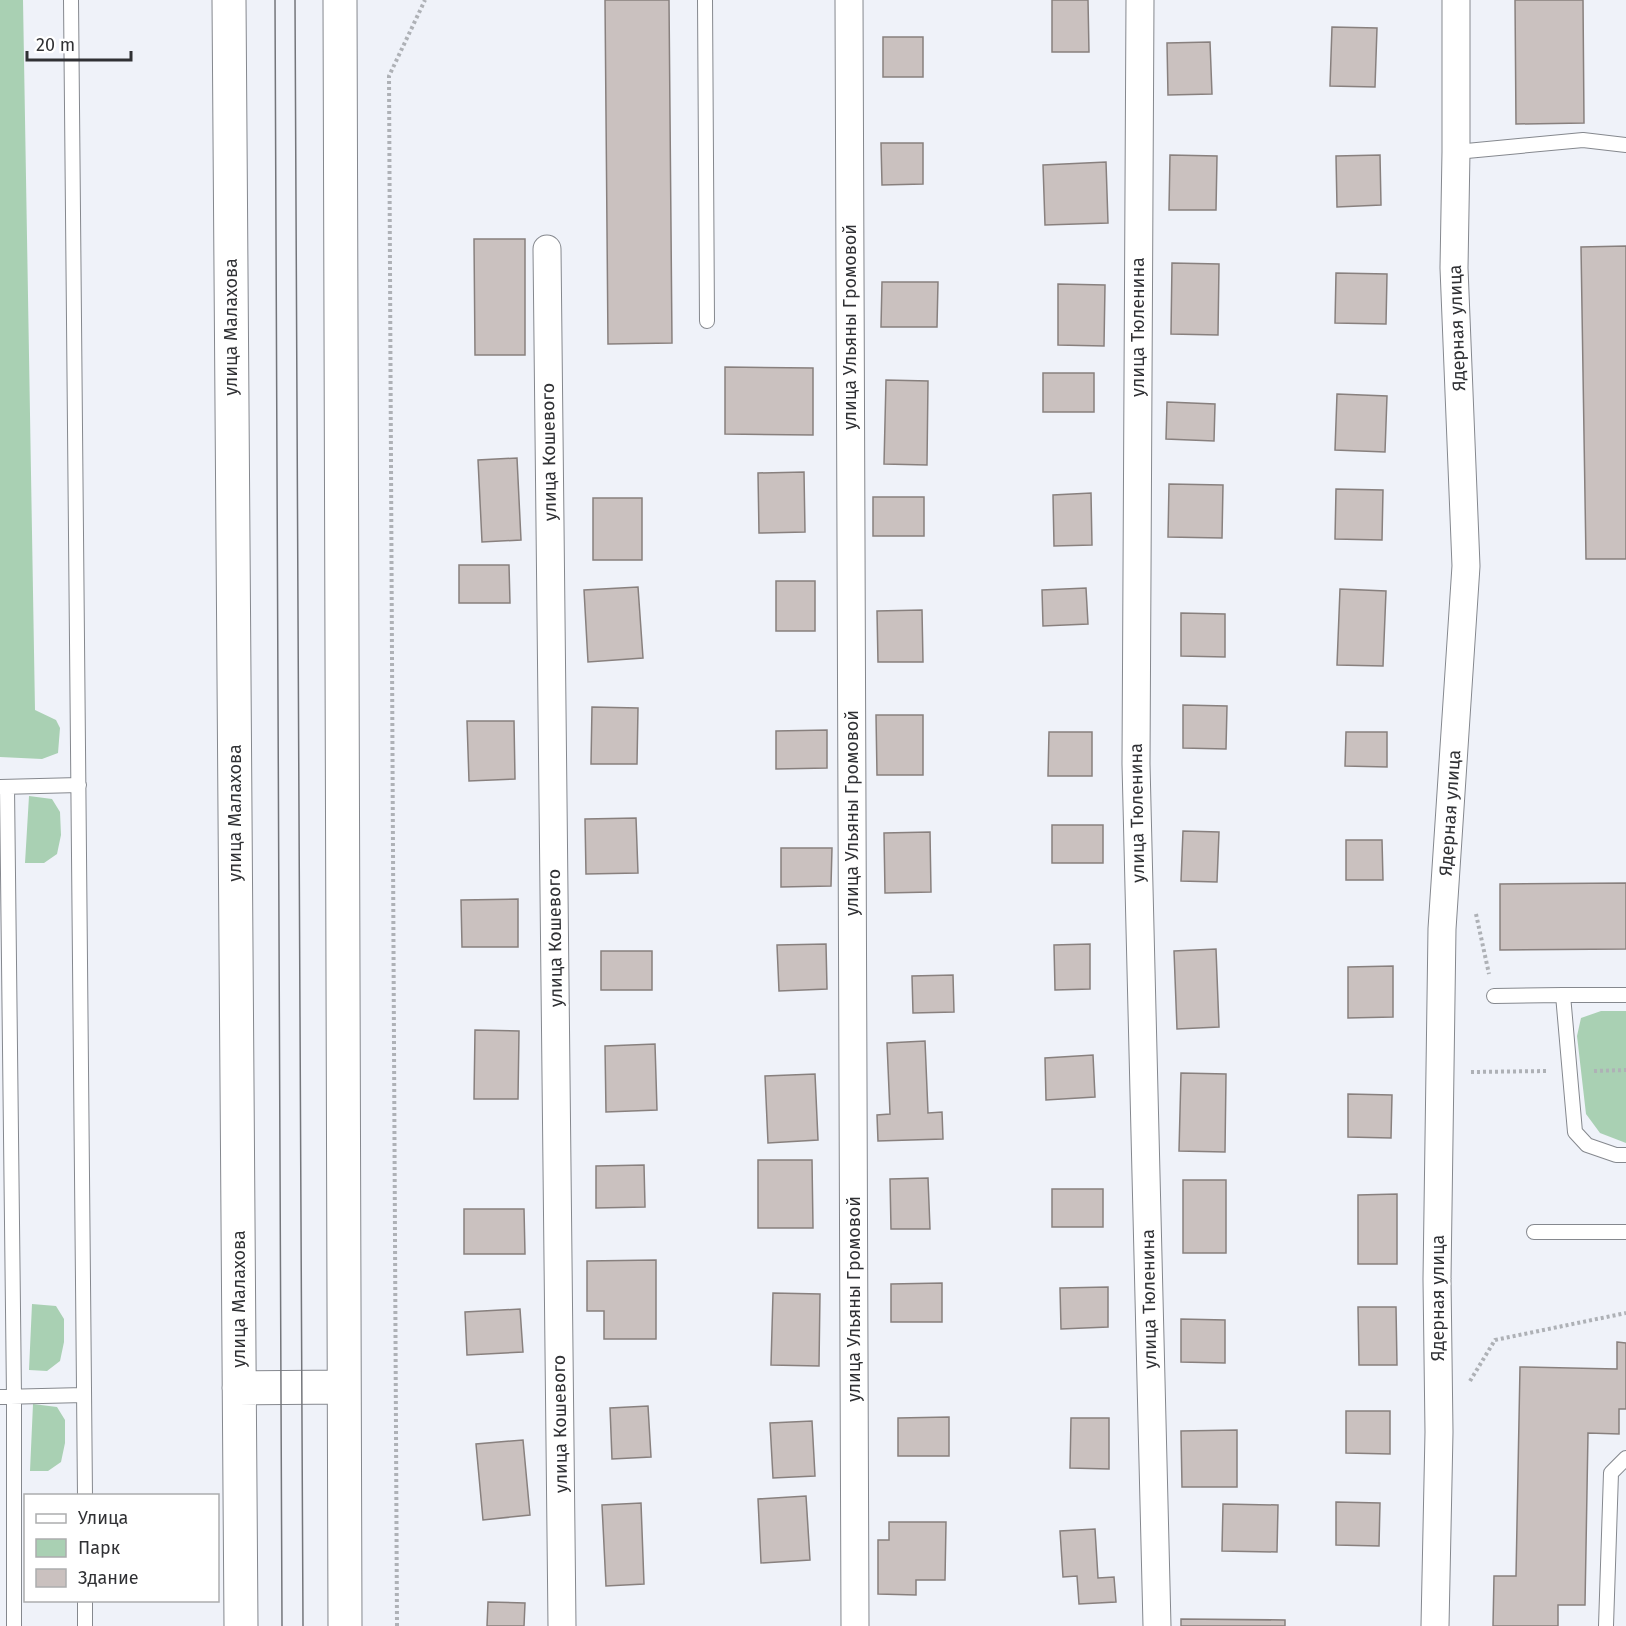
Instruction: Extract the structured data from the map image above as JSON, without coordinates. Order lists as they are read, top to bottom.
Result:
{
  "streets": {
    "main road": ["улица Малахова"],
    "street": [
      "улица Ульяны Громовой",
      "улица Тюленина",
      "Ядерная улица",
      "улица Кошевого"
    ]
  },
  "legend": ["Улица", "Парк", "Здание"],
  "scale_bar": "20 m"
}
